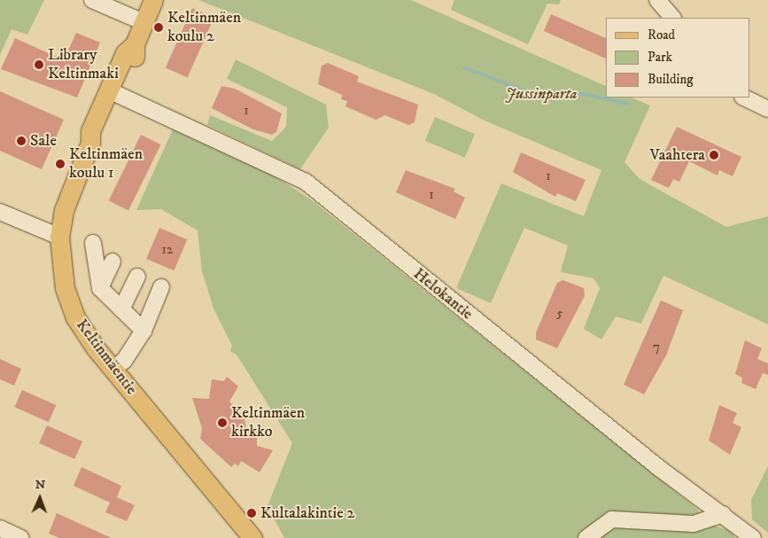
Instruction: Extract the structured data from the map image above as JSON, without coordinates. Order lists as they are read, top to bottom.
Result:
{
  "streets": {
    "main road": ["Keltinmäentie"],
    "street": ["Helokantie"]
  },
  "crossings": [
    ["Helokantie", "Keltinmäentie"]
  ],
  "parks": ["Jussinparta"],
  "places": [
    "Keltinmäen koulu 2",
    "Library Keltinmaki",
    "Sale",
    "Vaahtera",
    "Keltinmäen koulu 1",
    "Keltinmäen kirkko",
    "Kultalakintie 2"
  ],
  "house_numbers": [
    "1",
    "1",
    "1",
    "12",
    "5",
    "7"
  ],
  "legend": ["Road", "Park", "Building"],
  "north": "top"
}
